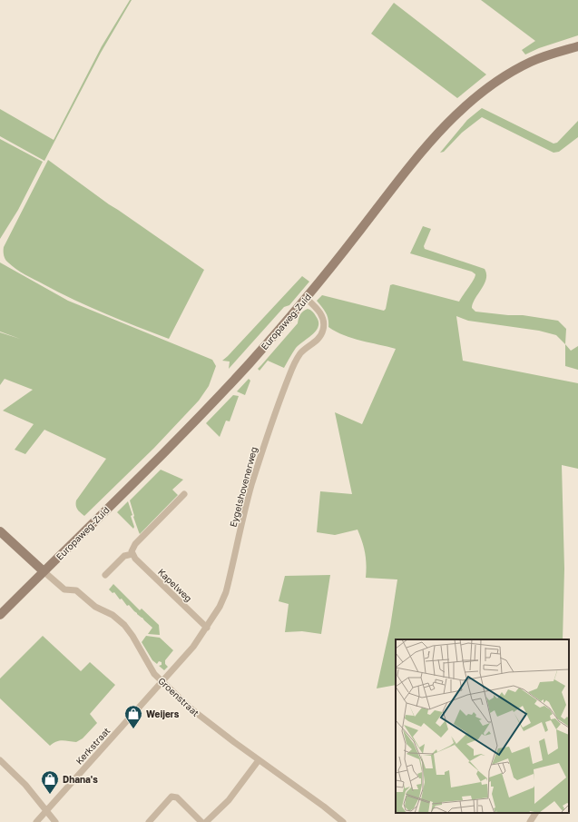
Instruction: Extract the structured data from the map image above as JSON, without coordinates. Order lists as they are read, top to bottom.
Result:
{
  "streets": {
    "street": [
      "Europaweg-Zuid",
      "Eygelshovenerweg",
      "Kapelweg",
      "Groenstraat",
      "Kerkstraat"
    ]
  },
  "crossings": [
    ["Europaweg-Zuid", "Eygelshovenerweg"],
    ["Europaweg-Zuid", "Groenstraat"],
    ["Eygelshovenerweg", "Kapelweg"],
    ["Eygelshovenerweg", "Groenstraat"],
    ["Eygelshovenerweg", "Kerkstraat"],
    ["Groenstraat", "Kerkstraat"]
  ],
  "places": {
    "shop": ["Weijers", "Dhana's"]
  }
}
